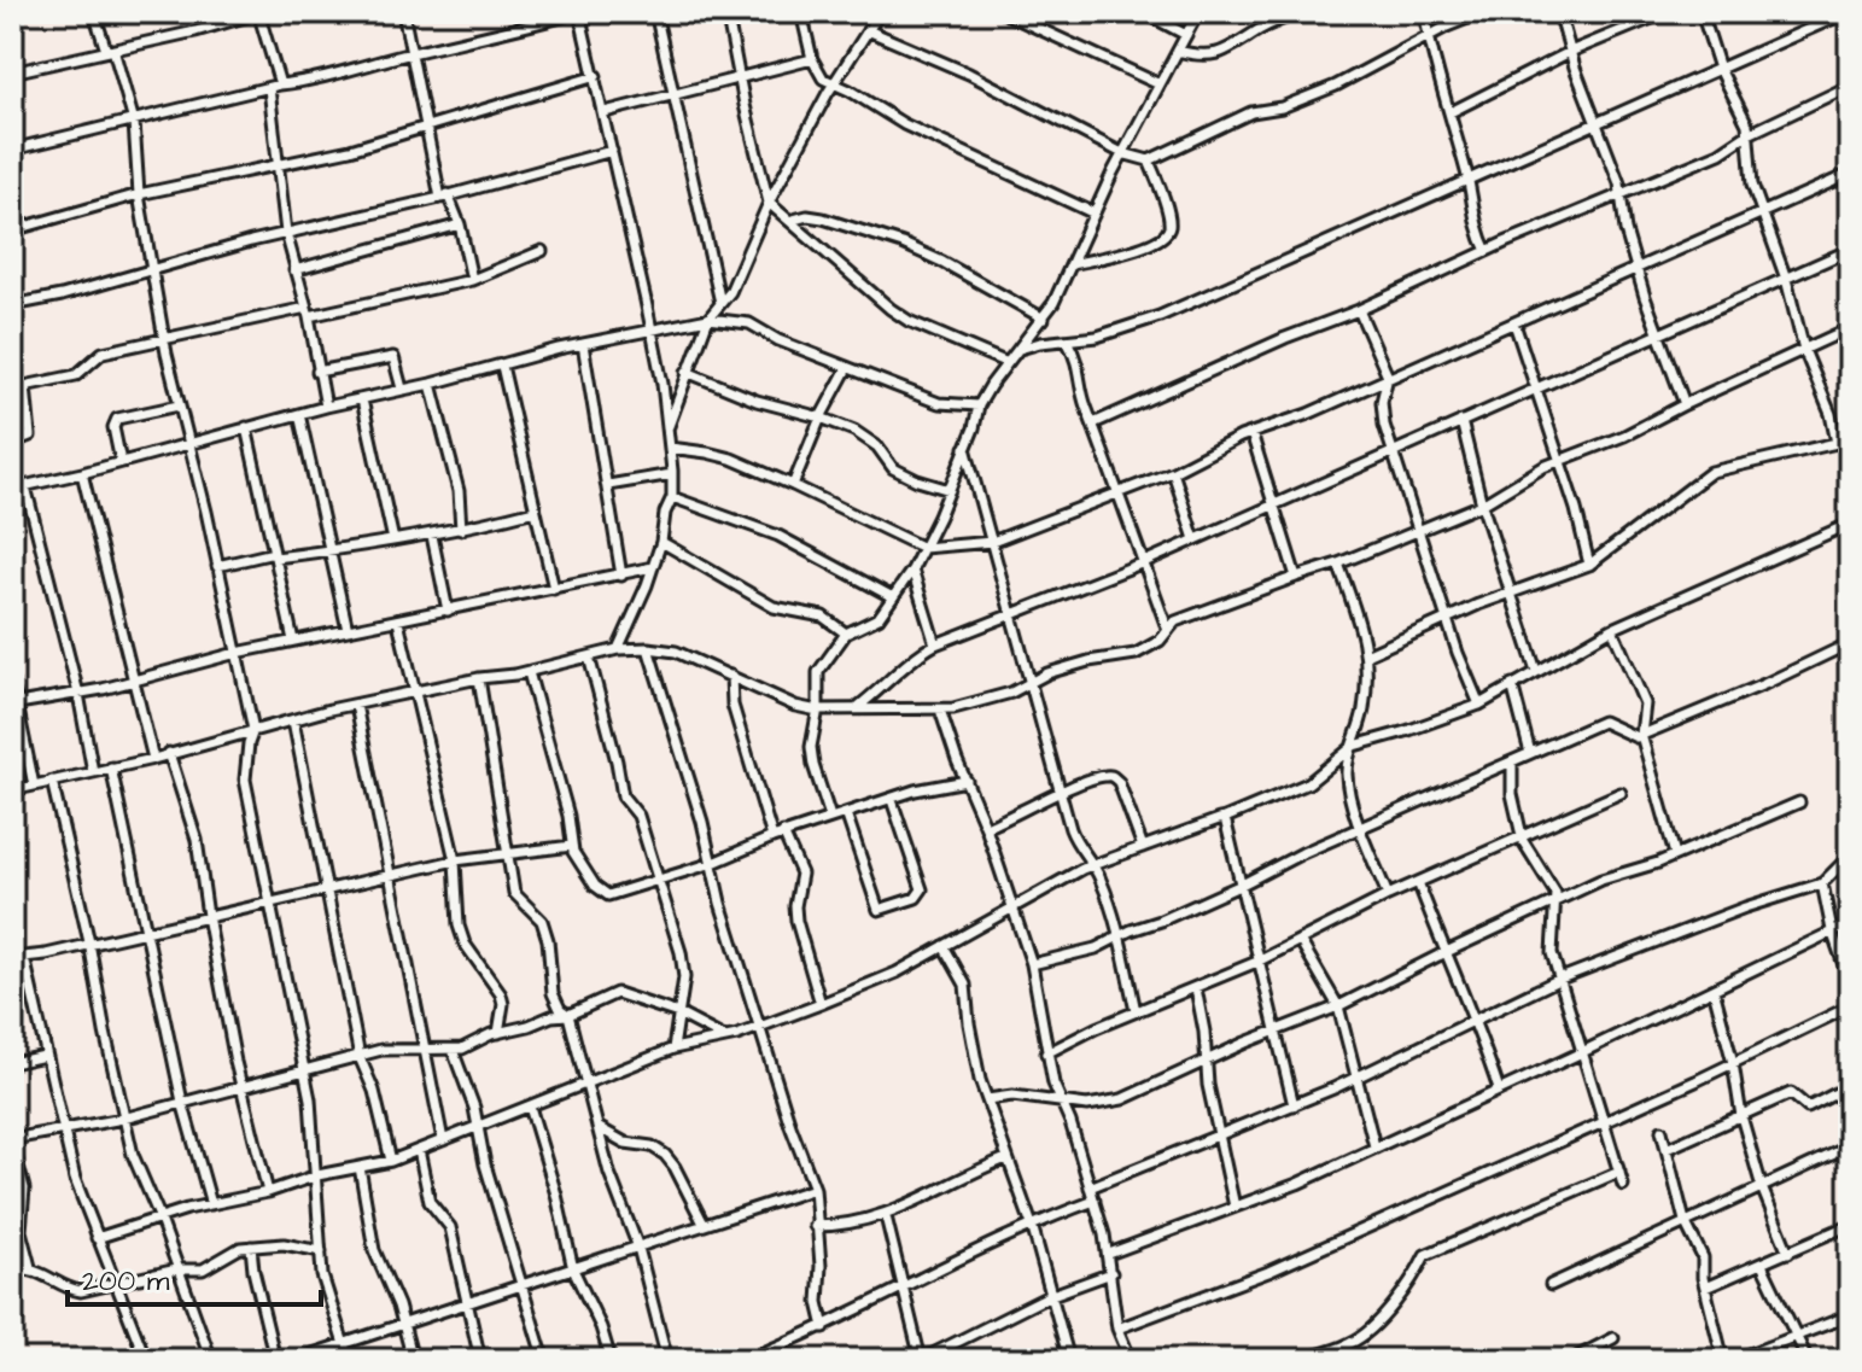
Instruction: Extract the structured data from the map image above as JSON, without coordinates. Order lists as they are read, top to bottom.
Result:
{
  "scale_bar": "200 m"
}
